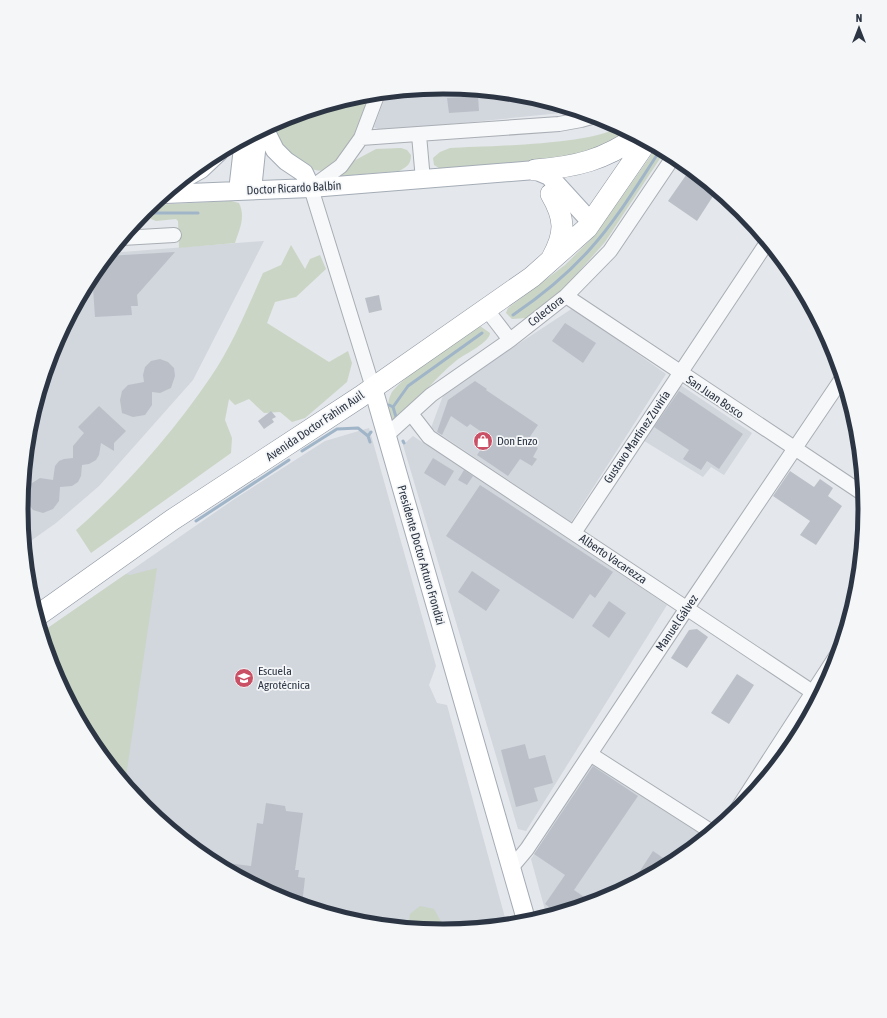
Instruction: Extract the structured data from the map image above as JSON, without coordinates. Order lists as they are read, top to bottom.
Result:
{
  "streets": {
    "highway": ["Avenida Doctor Fahim Auil"],
    "main road": ["Doctor Ricardo Balbín", "Presidente Doctor Arturo Frondizi"],
    "street": [
      "Colectora",
      "San Juan Bosco",
      "Gustavo Martínez Zuviría",
      "Alberto Vacarezza",
      "Manuel Gálvez"
    ]
  },
  "crossings": [
    ["Doctor Ricardo Balbín", "Avenida Doctor Fahim Auil"],
    ["Doctor Ricardo Balbín", "Presidente Doctor Arturo Frondizi"],
    ["Colectora", "San Juan Bosco"],
    ["Colectora", "Presidente Doctor Arturo Frondizi"],
    ["Colectora", "Alberto Vacarezza"],
    ["San Juan Bosco", "Gustavo Martínez Zuviría"],
    ["San Juan Bosco", "Manuel Gálvez"],
    ["Avenida Doctor Fahim Auil", "Presidente Doctor Arturo Frondizi"],
    ["Gustavo Martínez Zuviría", "Alberto Vacarezza"],
    ["Presidente Doctor Arturo Frondizi", "Manuel Gálvez"],
    ["Alberto Vacarezza", "Manuel Gálvez"]
  ],
  "places": {
    "shop": ["Don Enzo"],
    "school or university": ["Escuela Agrotécnica"]
  },
  "north": "top"
}
